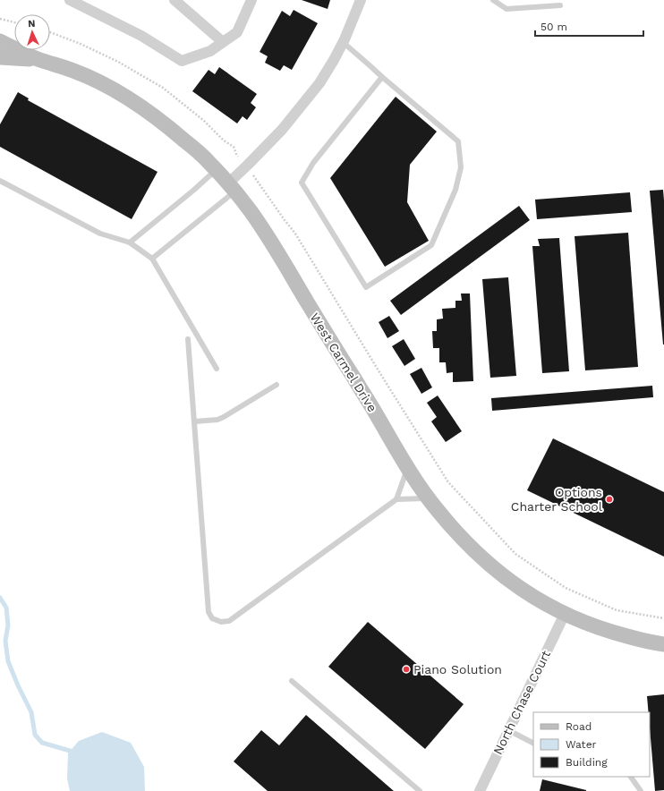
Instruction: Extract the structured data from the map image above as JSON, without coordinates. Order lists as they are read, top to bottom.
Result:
{
  "streets": {
    "street": ["West Carmel Drive", "North Chase Court"]
  },
  "crossings": [
    ["West Carmel Drive", "North Chase Court"]
  ],
  "places": ["Options Charter School", "Piano Solution"],
  "legend": ["Road", "Water", "Building"],
  "scale_bar": "50 m",
  "north": "top"
}
